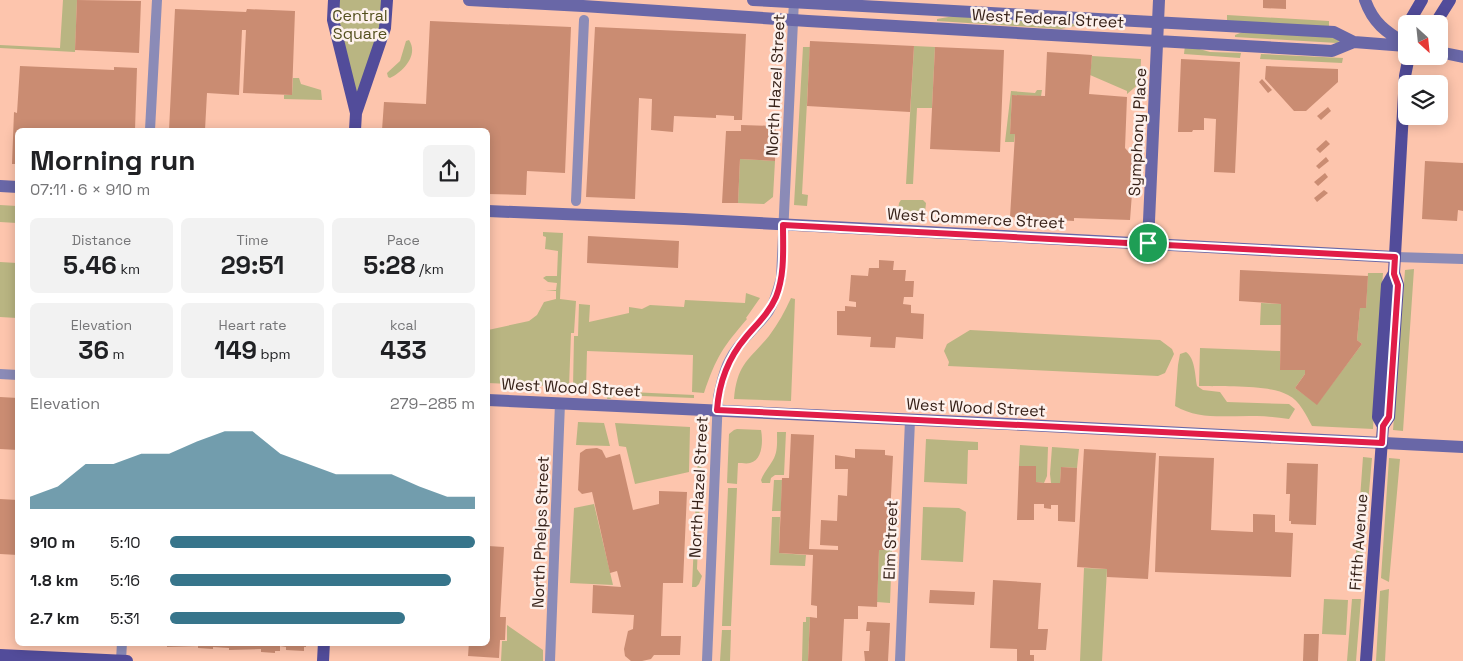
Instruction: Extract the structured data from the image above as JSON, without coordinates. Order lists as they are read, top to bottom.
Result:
{
  "streets": {
    "main road": ["Fifth Avenue"],
    "street": [
      "West Federal Street",
      "North Hazel Street",
      "Symphony Place",
      "West Commerce Street",
      "West Wood Street",
      "North Phelps Street",
      "Elm Street"
    ]
  },
  "crossings": [
    ["West Federal Street", "North Hazel Street"],
    ["West Federal Street", "Symphony Place"],
    ["North Hazel Street", "West Commerce Street"],
    ["North Hazel Street", "West Wood Street"],
    ["Symphony Place", "West Commerce Street"],
    ["West Commerce Street", "Fifth Avenue"],
    ["West Wood Street", "North Phelps Street"],
    ["West Wood Street", "Elm Street"],
    ["West Wood Street", "Fifth Avenue"]
  ],
  "parks": ["Central Square"],
  "north": "bottom right",
  "page": {
    "heading": ["Morning run", "07:11 · 6 × 910 m"],
    "stats": [
      ["Distance", "5.46 km"],
      ["Time", "29:51"],
      ["Pace", "5:28 /km"],
      ["Elevation", "36 m"],
      ["Heart rate", "149 bpm"],
      ["kcal", "433"]
    ],
    "chart": ["Elevation", "279–285 m"],
    "list": [
      {
        "name": "910 m",
        "note": "5:10"
      },
      {
        "name": "1.8 km",
        "note": "5:16"
      },
      {
        "name": "2.7 km",
        "note": "5:31"
      }
    ]
  }
}
